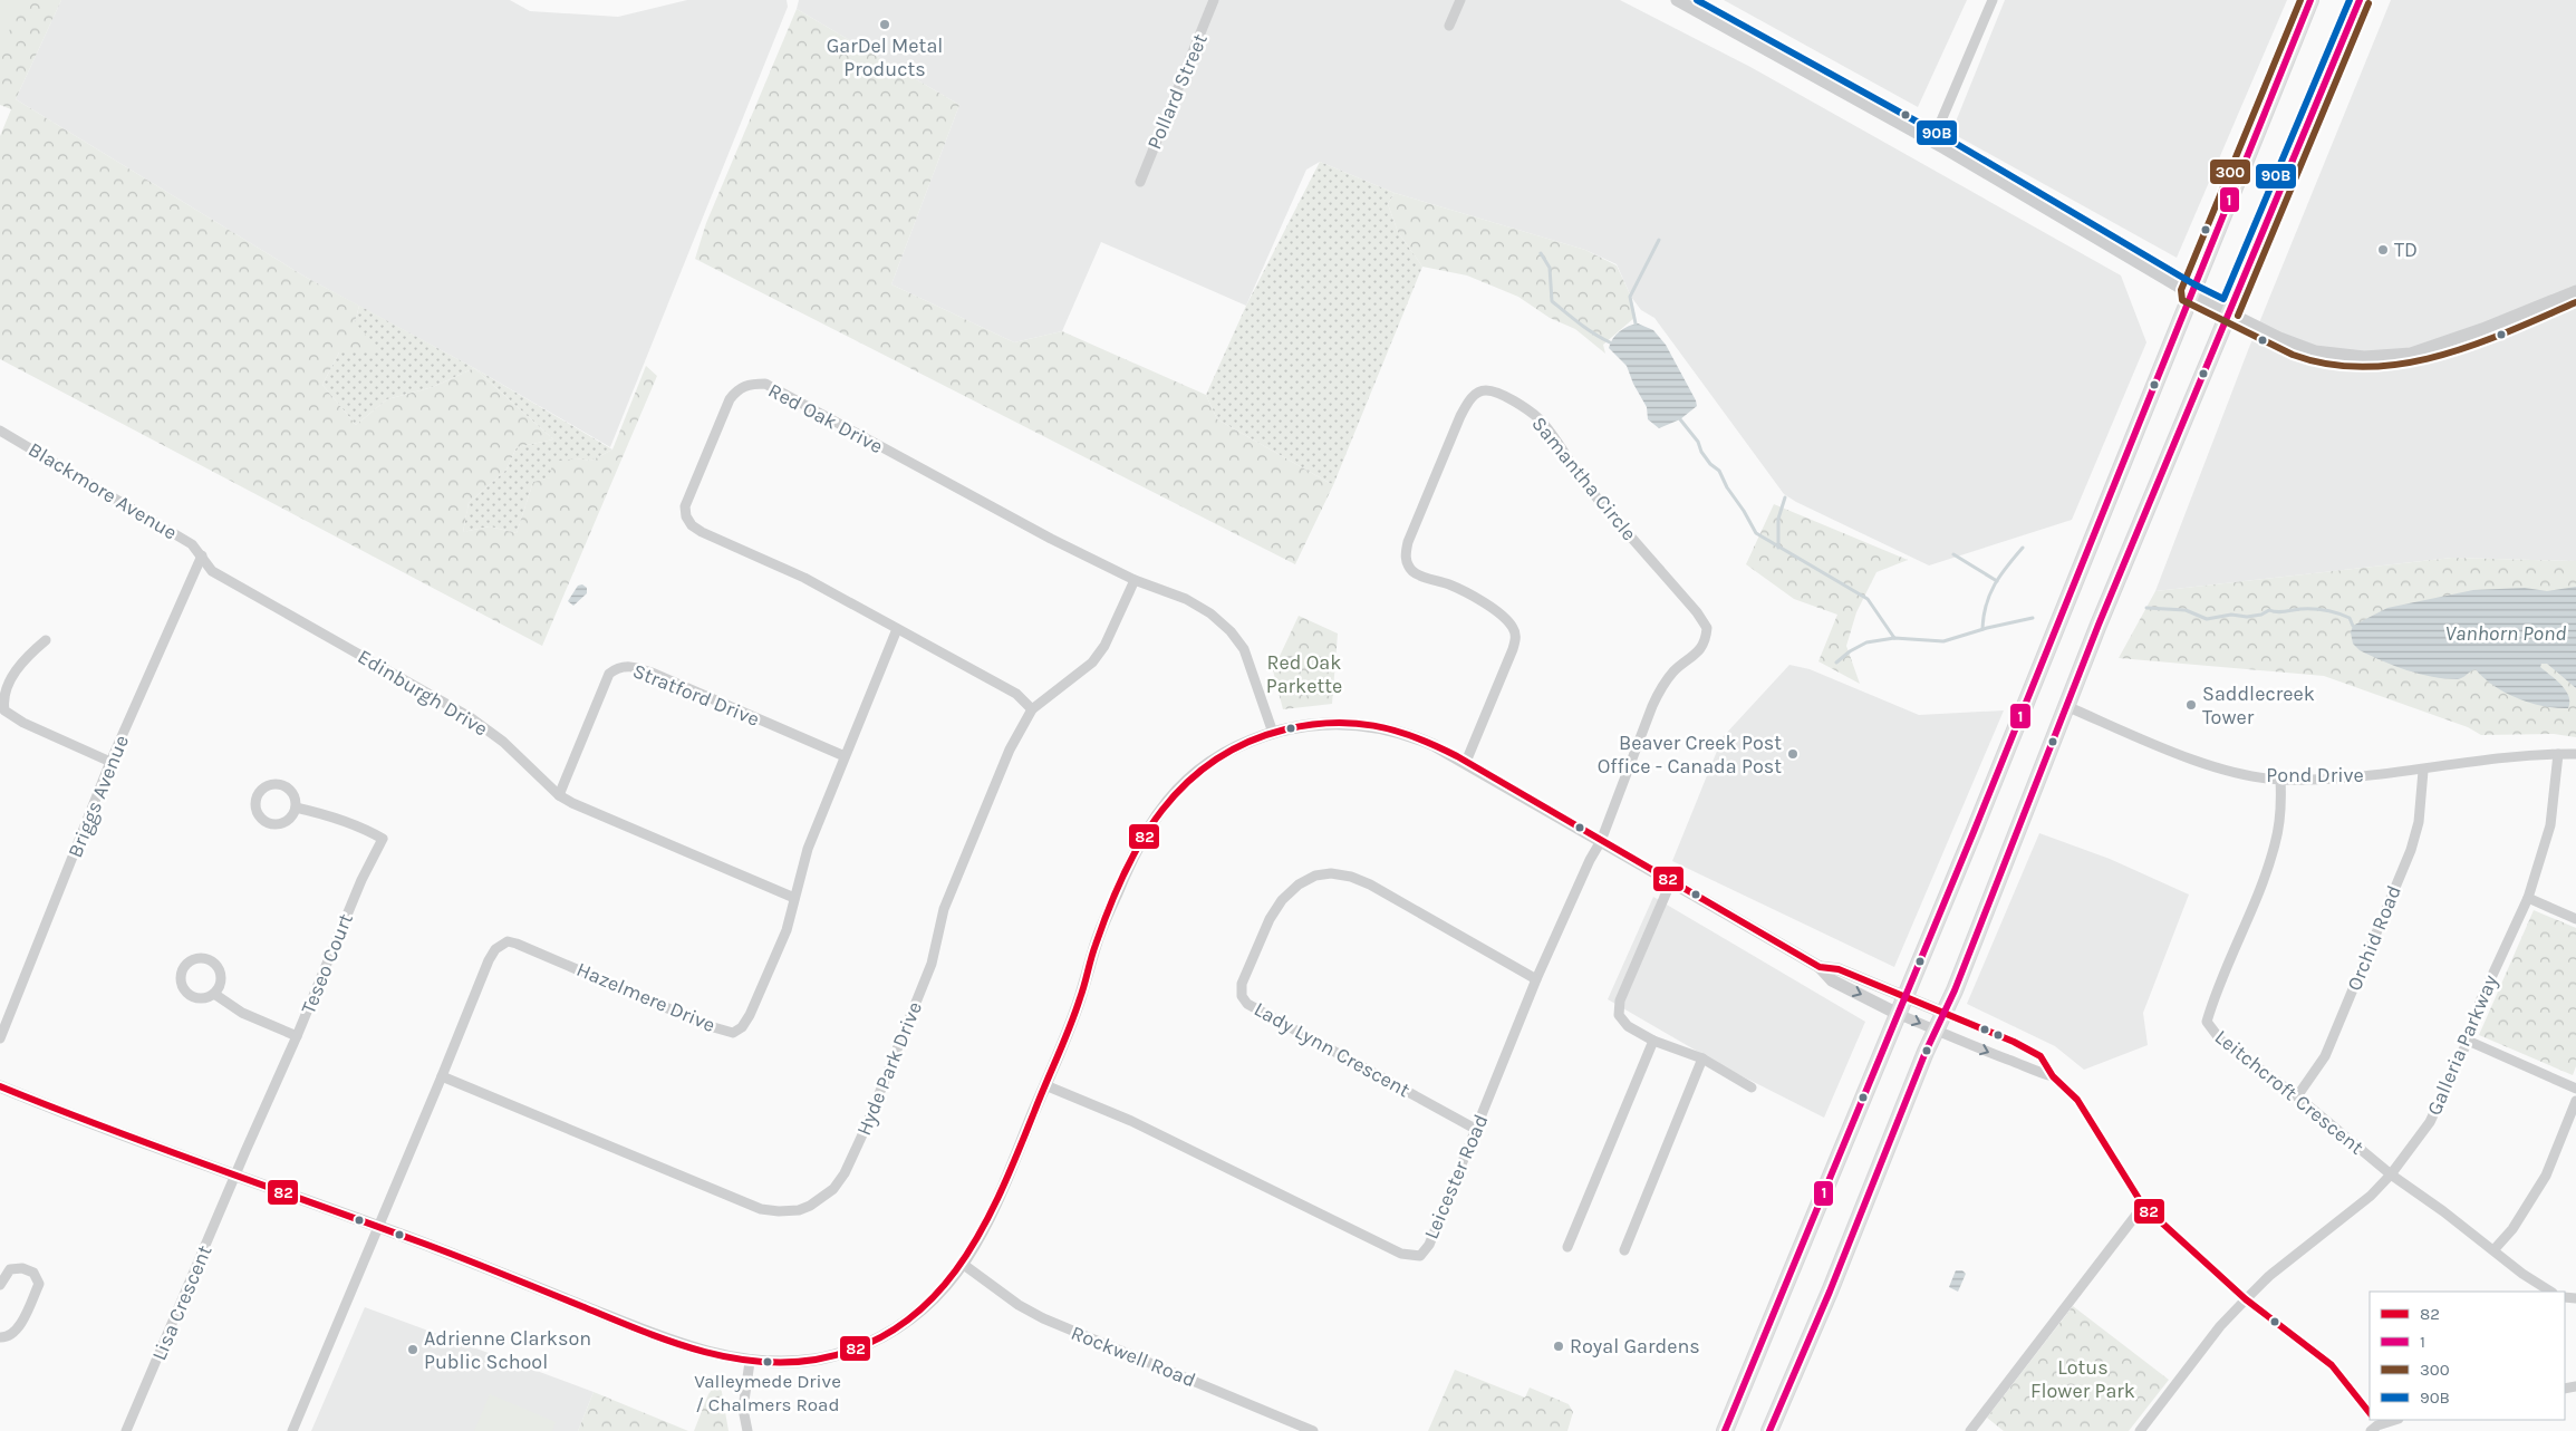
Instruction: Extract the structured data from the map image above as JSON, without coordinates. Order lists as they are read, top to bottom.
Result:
{
  "streets": {
    "street": [
      "Pollard Street",
      "Red Oak Drive",
      "Samantha Circle",
      "Blackmore Avenue",
      "Edinburgh Drive",
      "Stratford Drive",
      "Pond Drive",
      "Briggs Avenue",
      "Orchid Road",
      "Teseo Court",
      "Hazelmere Drive",
      "Galleria Parkway",
      "Lady Lynn Crescent",
      "Hyde Park Drive",
      "Leitchcroft Crescent",
      "Leicester Road",
      "Lisa Crescent",
      "Rockwell Road"
    ]
  },
  "crossings": [
    ["Red Oak Drive", "Hazelmere Drive"],
    ["Red Oak Drive", "Hyde Park Drive"],
    ["Samantha Circle", "Leicester Road"],
    ["Blackmore Avenue", "Edinburgh Drive"],
    ["Blackmore Avenue", "Briggs Avenue"],
    ["Edinburgh Drive", "Stratford Drive"],
    ["Edinburgh Drive", "Briggs Avenue"],
    ["Edinburgh Drive", "Hazelmere Drive"],
    ["Stratford Drive", "Hazelmere Drive"],
    ["Pond Drive", "Orchid Road"],
    ["Pond Drive", "Galleria Parkway"],
    ["Pond Drive", "Leitchcroft Crescent"],
    ["Orchid Road", "Leitchcroft Crescent"],
    ["Teseo Court", "Lisa Crescent"],
    ["Hazelmere Drive", "Hyde Park Drive"],
    ["Galleria Parkway", "Leitchcroft Crescent"],
    ["Lady Lynn Crescent", "Leicester Road"]
  ],
  "water": ["Vanhorn Pond"],
  "parks": ["Red Oak Parkette", "Lotus Flower Park"],
  "places": [
    "GarDel Metal Products",
    "TD",
    "Saddlecreek Tower",
    "Beaver Creek Post Office - Canada Post",
    "Royal Gardens",
    "Adrienne Clarkson Public School",
    "Valleymede Drive / Chalmers Road"
  ],
  "lines": [
    "transit line 1",
    "transit line 300",
    "transit line 90B",
    "transit line 82"
  ],
  "legend": [
    "82",
    "1",
    "300",
    "90B"
  ]
}
